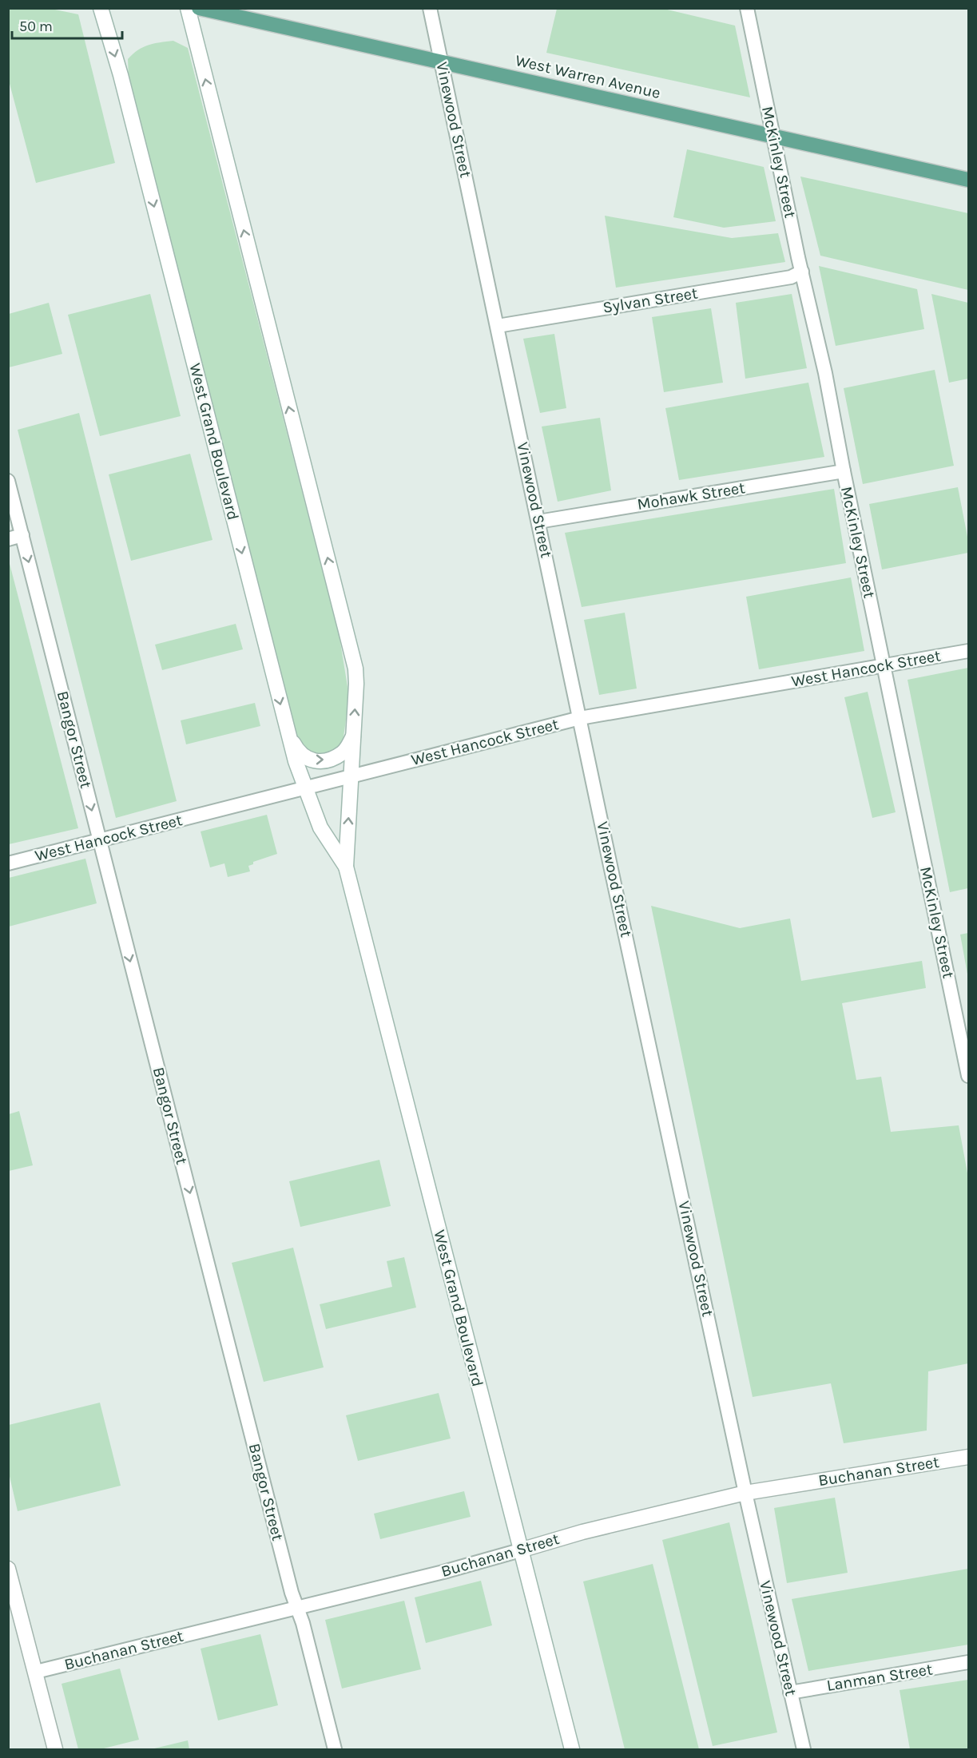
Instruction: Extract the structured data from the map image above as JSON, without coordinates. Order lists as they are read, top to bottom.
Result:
{
  "streets": {
    "main road": ["West Warren Avenue", "West Grand Boulevard", "Buchanan Street"],
    "street": [
      "Vinewood Street",
      "McKinley Street",
      "Sylvan Street",
      "Mohawk Street",
      "West Hancock Street",
      "Bangor Street",
      "Lanman Street"
    ]
  },
  "crossings": [
    ["West Warren Avenue", "Vinewood Street"],
    ["West Warren Avenue", "McKinley Street"],
    ["Vinewood Street", "Sylvan Street"],
    ["Vinewood Street", "Mohawk Street"],
    ["Vinewood Street", "West Hancock Street"],
    ["Vinewood Street", "Buchanan Street"],
    ["Vinewood Street", "Lanman Street"],
    ["McKinley Street", "Sylvan Street"],
    ["McKinley Street", "Mohawk Street"],
    ["McKinley Street", "West Hancock Street"],
    ["West Grand Boulevard", "West Hancock Street"],
    ["West Grand Boulevard", "Buchanan Street"],
    ["West Hancock Street", "Bangor Street"],
    ["Bangor Street", "Buchanan Street"]
  ],
  "one_way": ["Bangor Street"],
  "scale_bar": "50 m"
}
